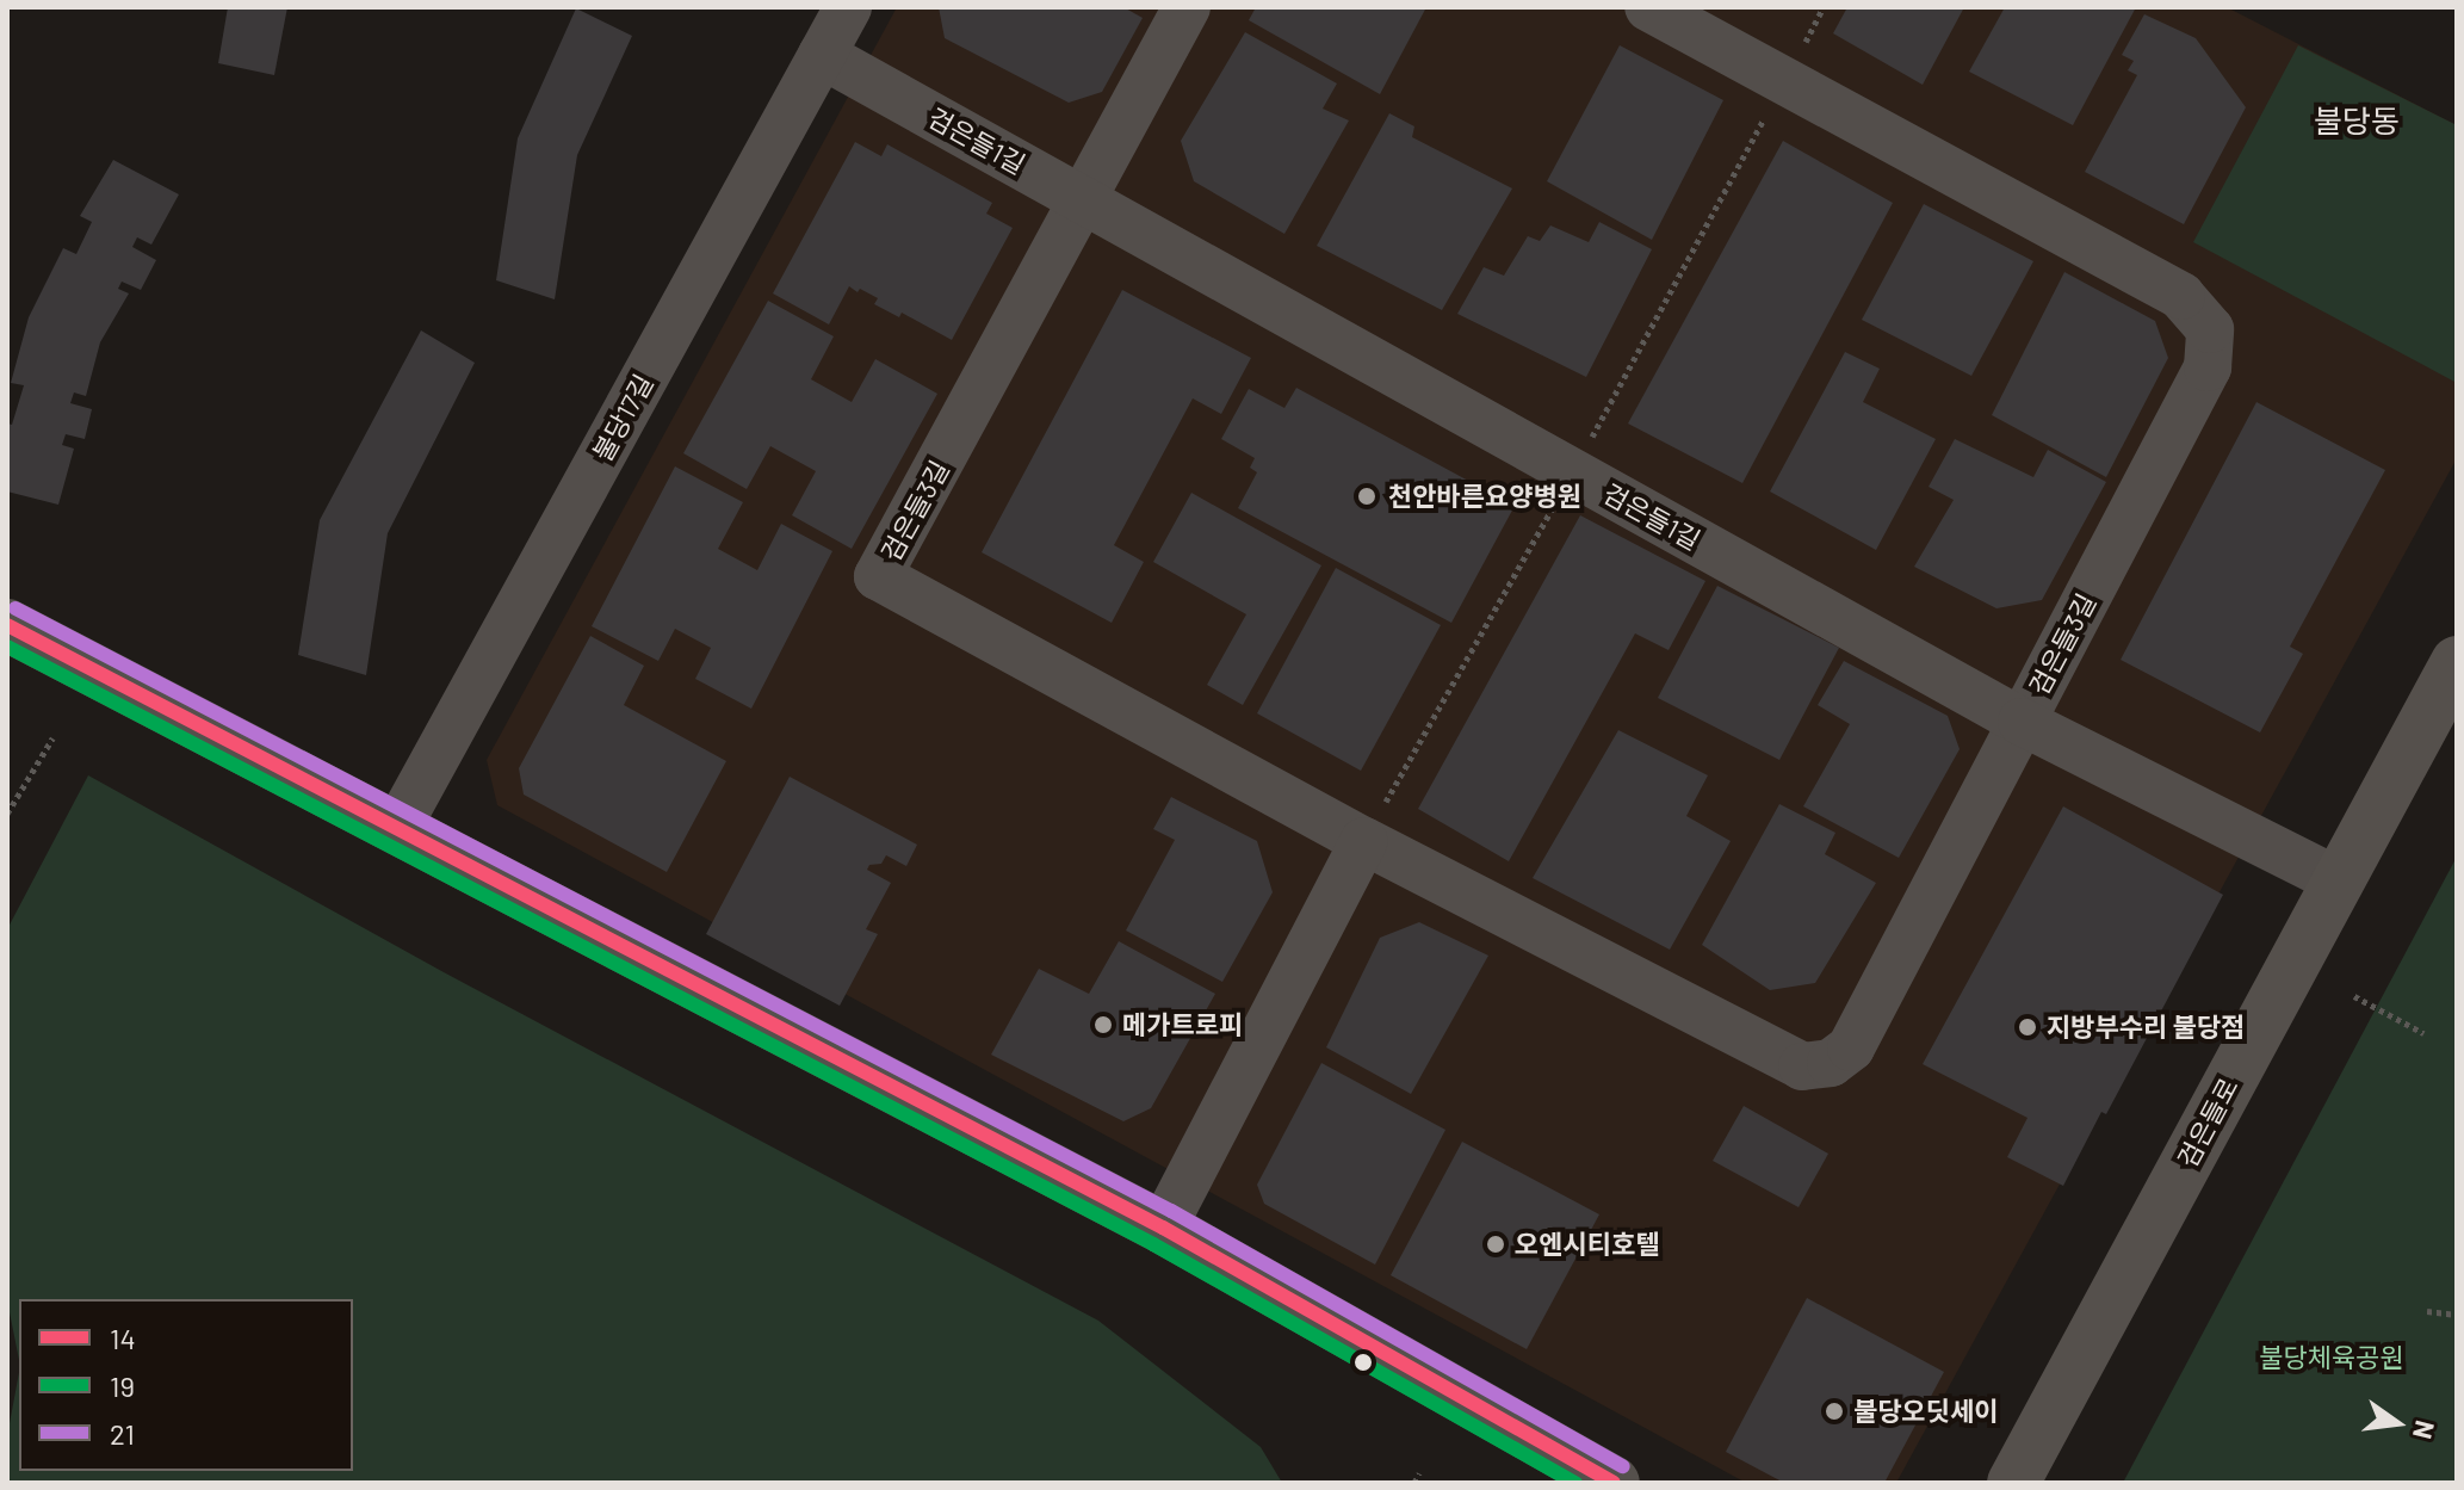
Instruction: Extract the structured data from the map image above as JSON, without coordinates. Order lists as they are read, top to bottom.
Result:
{
  "streets": {
    "street": [
      "검은들1길",
      "불당17길",
      "검은들3길",
      "검은들로"
    ]
  },
  "crossings": [
    ["검은들1길", "불당17길"],
    ["검은들1길", "검은들3길"],
    ["검은들1길", "검은들로"]
  ],
  "districts": ["불당동"],
  "parks": ["불당체육공원"],
  "places": [
    "천안바른요양병원",
    "메가트로피",
    "지방부수리 불당점",
    "오엔시티호텔",
    "불당오딧세이"
  ],
  "lines": ["transit line 21", "transit line 14", "transit line 19"],
  "legend": ["14", "19", "21"],
  "north": "right"
}
